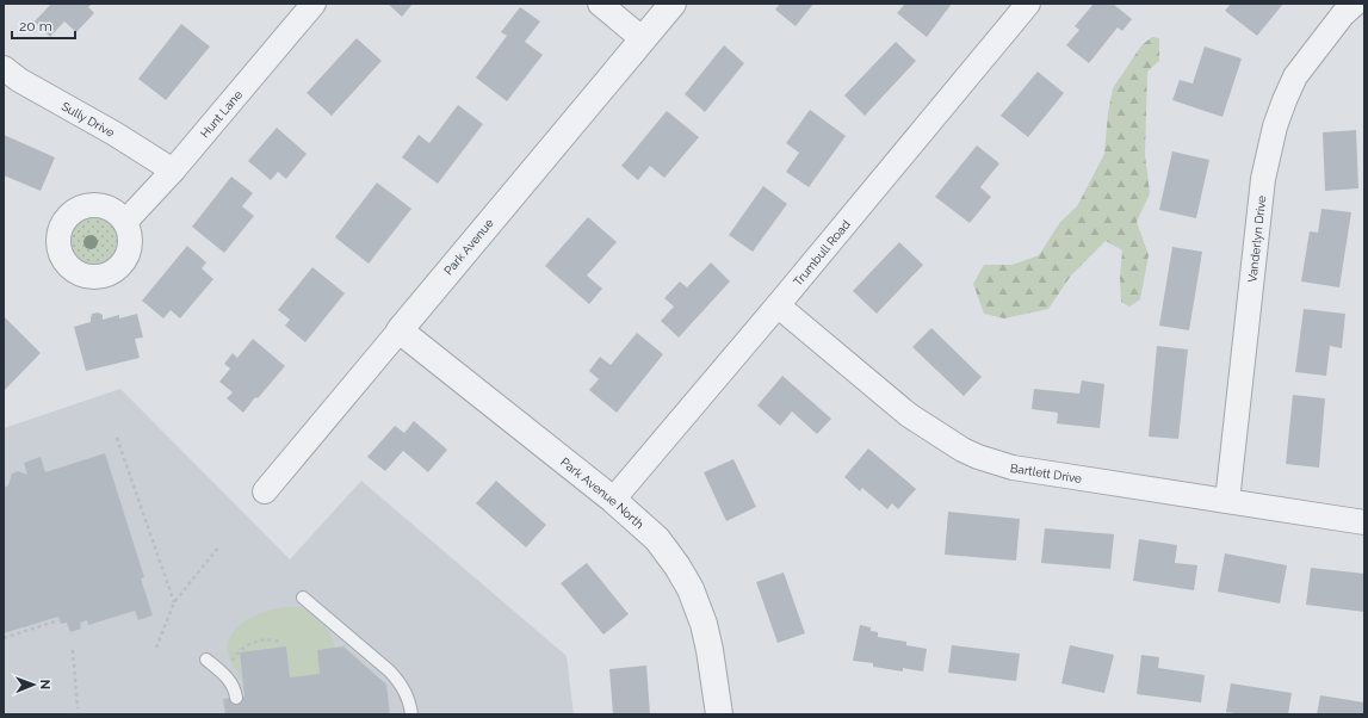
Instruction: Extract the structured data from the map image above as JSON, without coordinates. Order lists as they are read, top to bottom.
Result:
{
  "streets": {
    "street": [
      "Hunt Lane",
      "Sully Drive",
      "Vanderlyn Drive",
      "Park Avenue",
      "Trumbull Road",
      "Bartlett Drive",
      "Park Avenue North"
    ]
  },
  "crossings": [
    ["Hunt Lane", "Sully Drive"],
    ["Vanderlyn Drive", "Bartlett Drive"],
    ["Park Avenue", "Park Avenue North"],
    ["Trumbull Road", "Bartlett Drive"],
    ["Trumbull Road", "Park Avenue North"]
  ],
  "scale_bar": "20 m",
  "north": "right"
}
